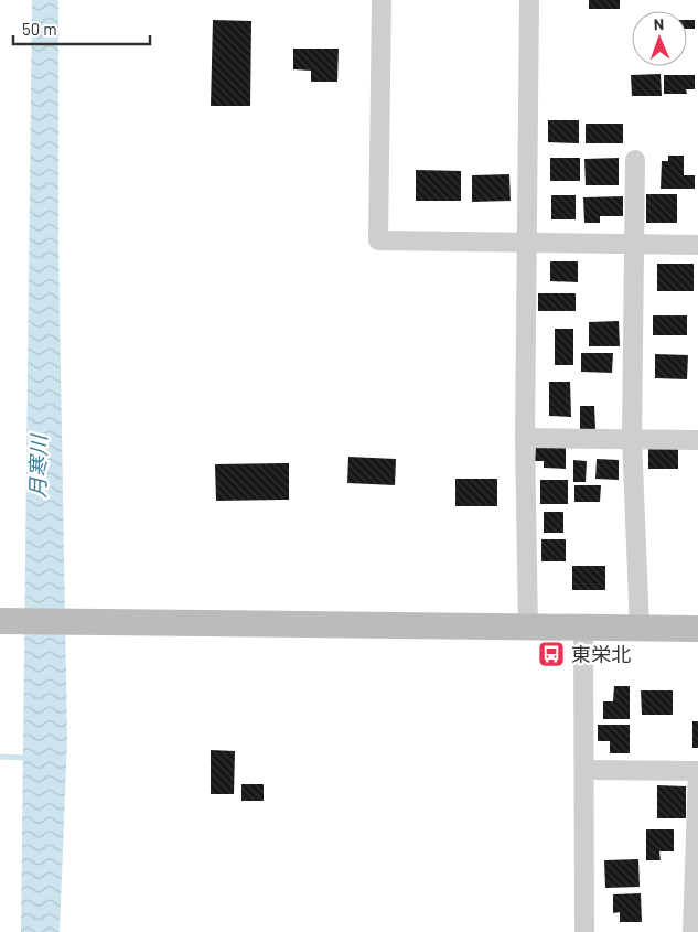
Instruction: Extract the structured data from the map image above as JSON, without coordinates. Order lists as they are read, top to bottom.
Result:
{
  "water": ["月寒川"],
  "places": {
    "bus stop": ["東栄北"]
  },
  "scale_bar": "50 m",
  "north": "top"
}
